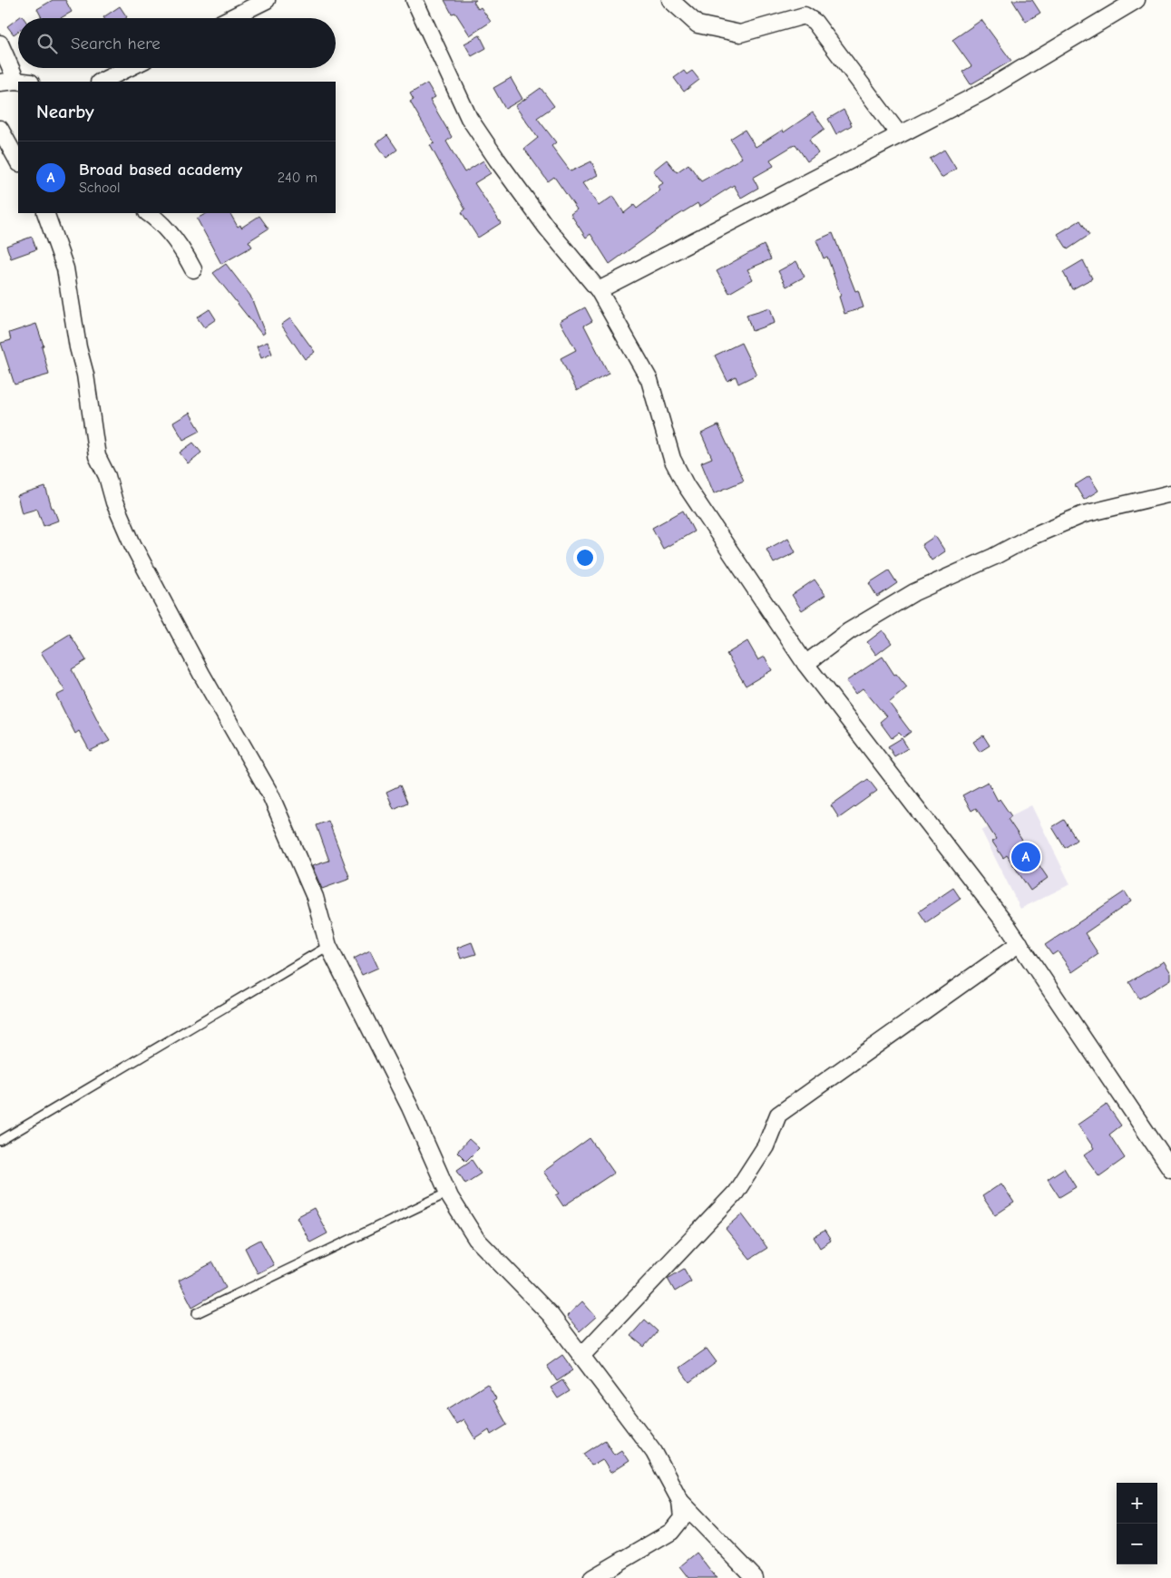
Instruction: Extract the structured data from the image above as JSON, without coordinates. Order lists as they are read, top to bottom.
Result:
{
  "page": {
    "search": "Search here",
    "heading": "Nearby",
    "list": [
      {
        "mark": "A",
        "name": "Broad based academy",
        "note": "School",
        "value": "240 m"
      }
    ],
    "pins": "A",
    "map_buttons": ["+", "−"]
  }
}
